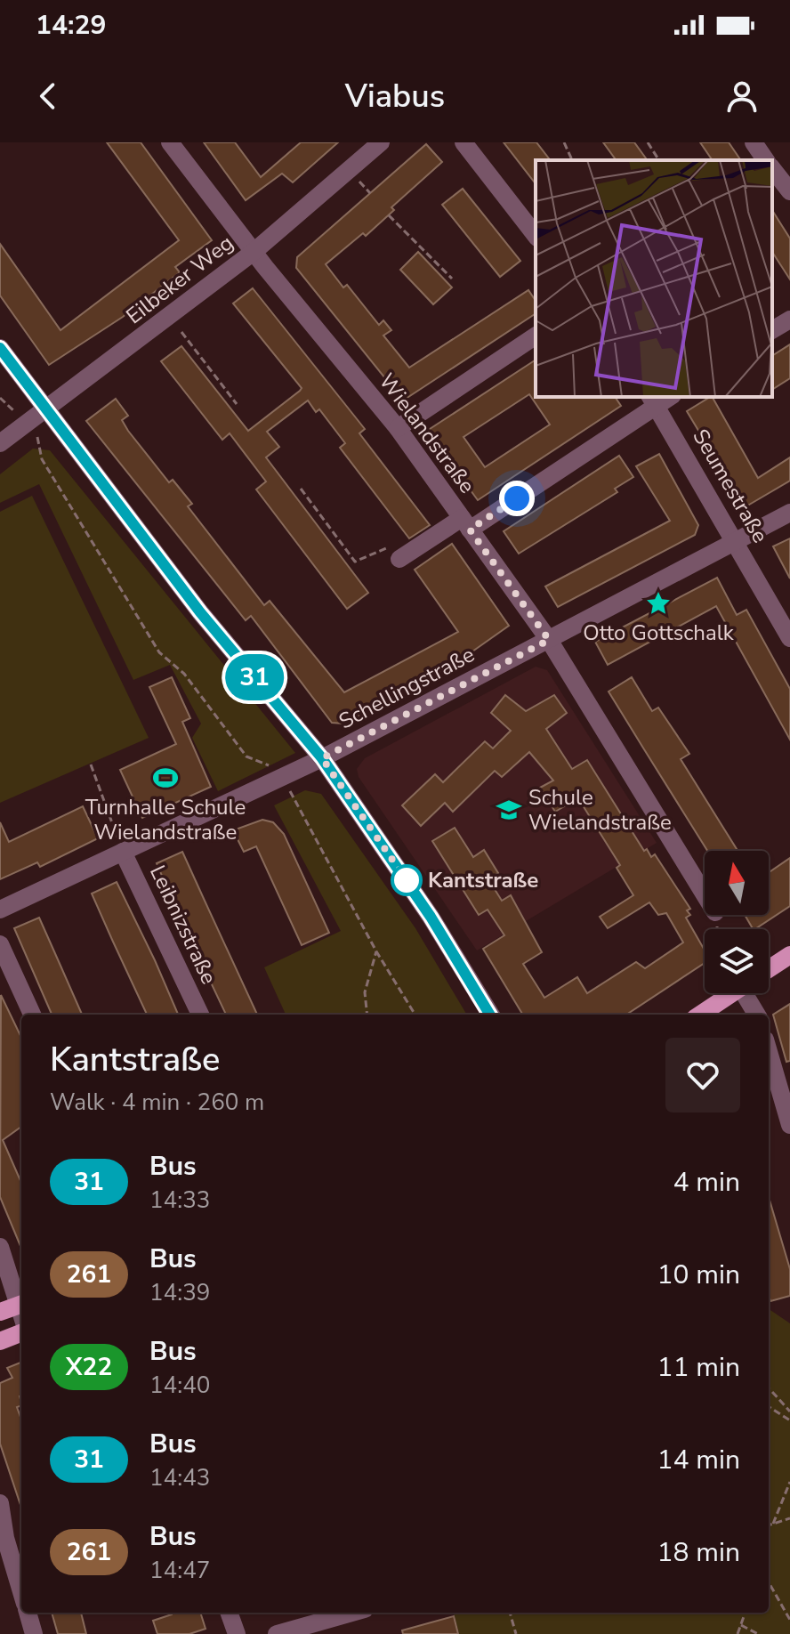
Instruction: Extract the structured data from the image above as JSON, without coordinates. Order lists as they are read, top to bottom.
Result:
{
  "streets": {
    "street": [
      "Eilbeker Weg",
      "Wielandstraße",
      "Seumestraße",
      "Schellingstraße",
      "Leibnizstraße"
    ]
  },
  "crossings": [
    ["Eilbeker Weg", "Wielandstraße"],
    ["Wielandstraße", "Schellingstraße"],
    ["Seumestraße", "Schellingstraße"],
    ["Schellingstraße", "Leibnizstraße"]
  ],
  "places": {
    "place": ["Otto Gottschalk"],
    "sports": ["Turnhalle Schule Wielandstraße"],
    "school or university": ["Schule Wielandstraße"],
    "other": ["Kantstraße"]
  },
  "lines": ["bus line 31"],
  "north": "top",
  "page": {
    "status": "14:29",
    "header": "Viabus",
    "on_map": "31",
    "heading": ["Kantstraße", "Walk · 4 min · 260 m"],
    "list": [
      {
        "mark": "31",
        "name": "Bus",
        "note": "14:33",
        "value": "4 min"
      },
      {
        "mark": "261",
        "name": "Bus",
        "note": "14:39",
        "value": "10 min"
      },
      {
        "mark": "X22",
        "name": "Bus",
        "note": "14:40",
        "value": "11 min"
      },
      {
        "mark": "31",
        "name": "Bus",
        "note": "14:43",
        "value": "14 min"
      },
      {
        "mark": "261",
        "name": "Bus",
        "note": "14:47",
        "value": "18 min"
      }
    ]
  }
}
